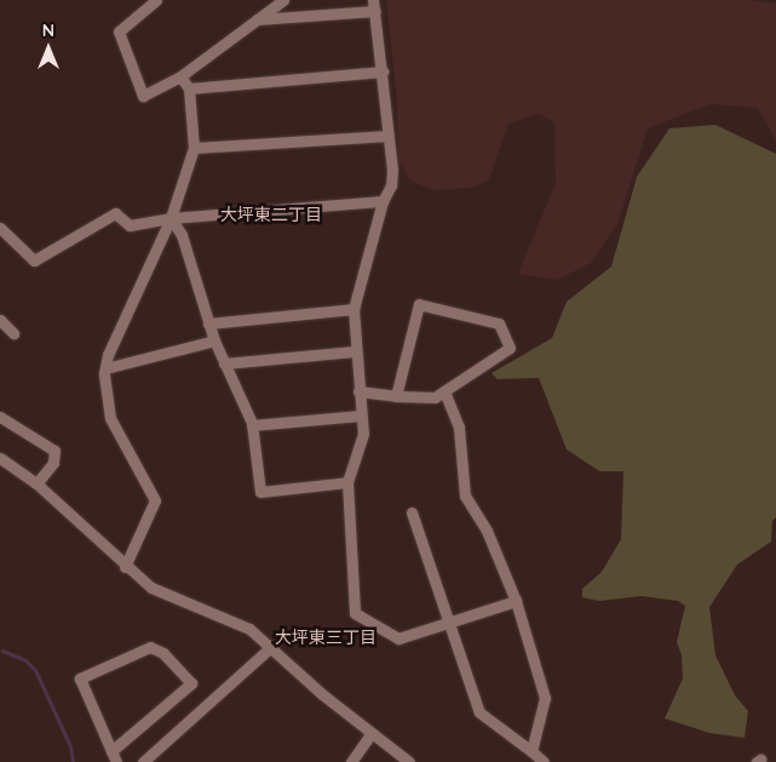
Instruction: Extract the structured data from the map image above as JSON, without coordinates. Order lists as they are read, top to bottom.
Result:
{
  "districts": ["大坪東二丁目", "大坪東三丁目"],
  "north": "top"
}
